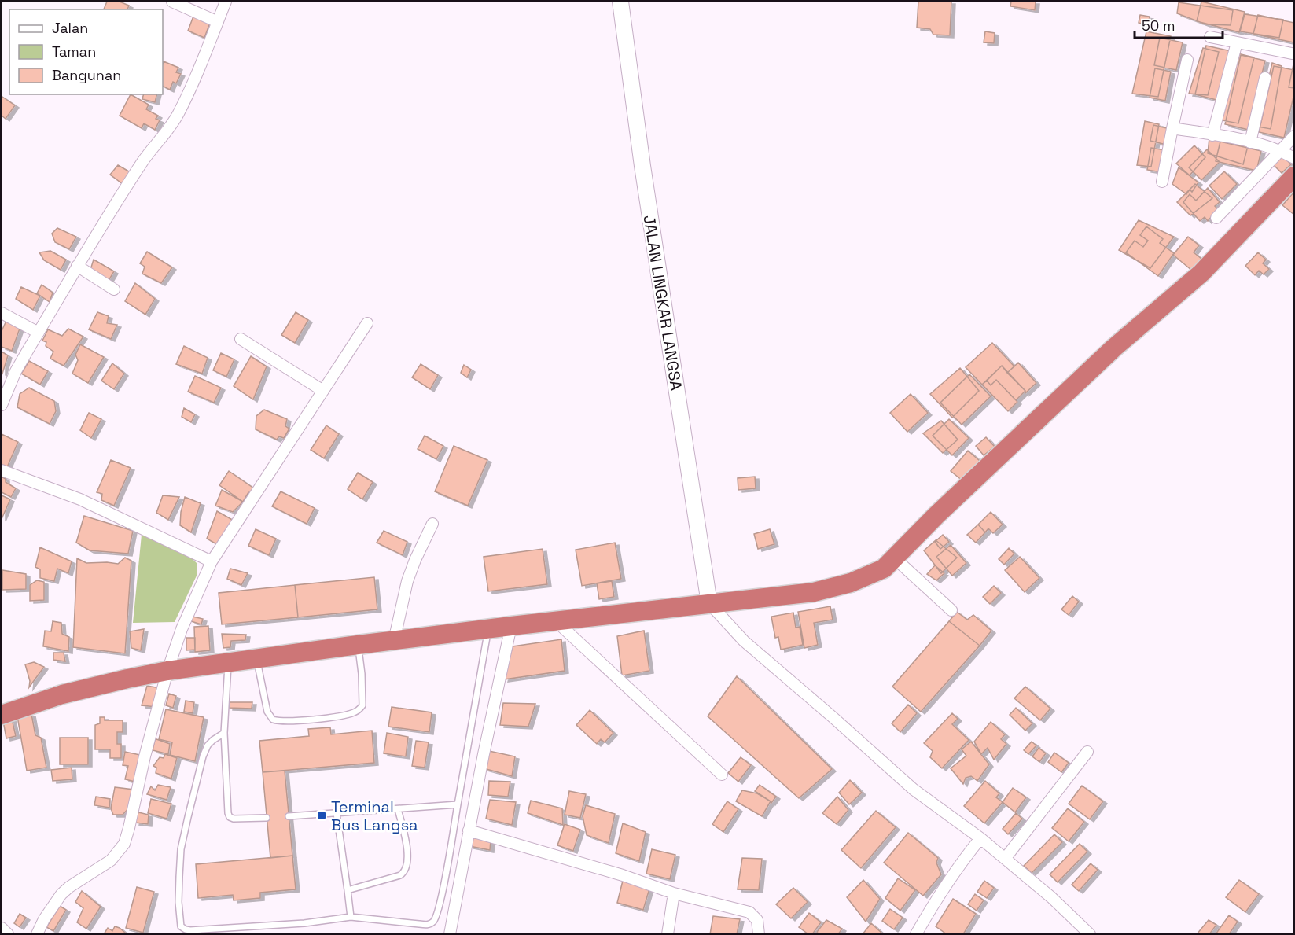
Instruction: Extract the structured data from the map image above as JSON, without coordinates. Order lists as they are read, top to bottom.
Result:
{
  "streets": {
    "street": ["JALAN LINGKAR LANGSA"]
  },
  "places": {
    "transit": ["Terminal Bus Langsa"]
  },
  "legend": ["Jalan", "Taman", "Bangunan"],
  "scale_bar": "50 m"
}
